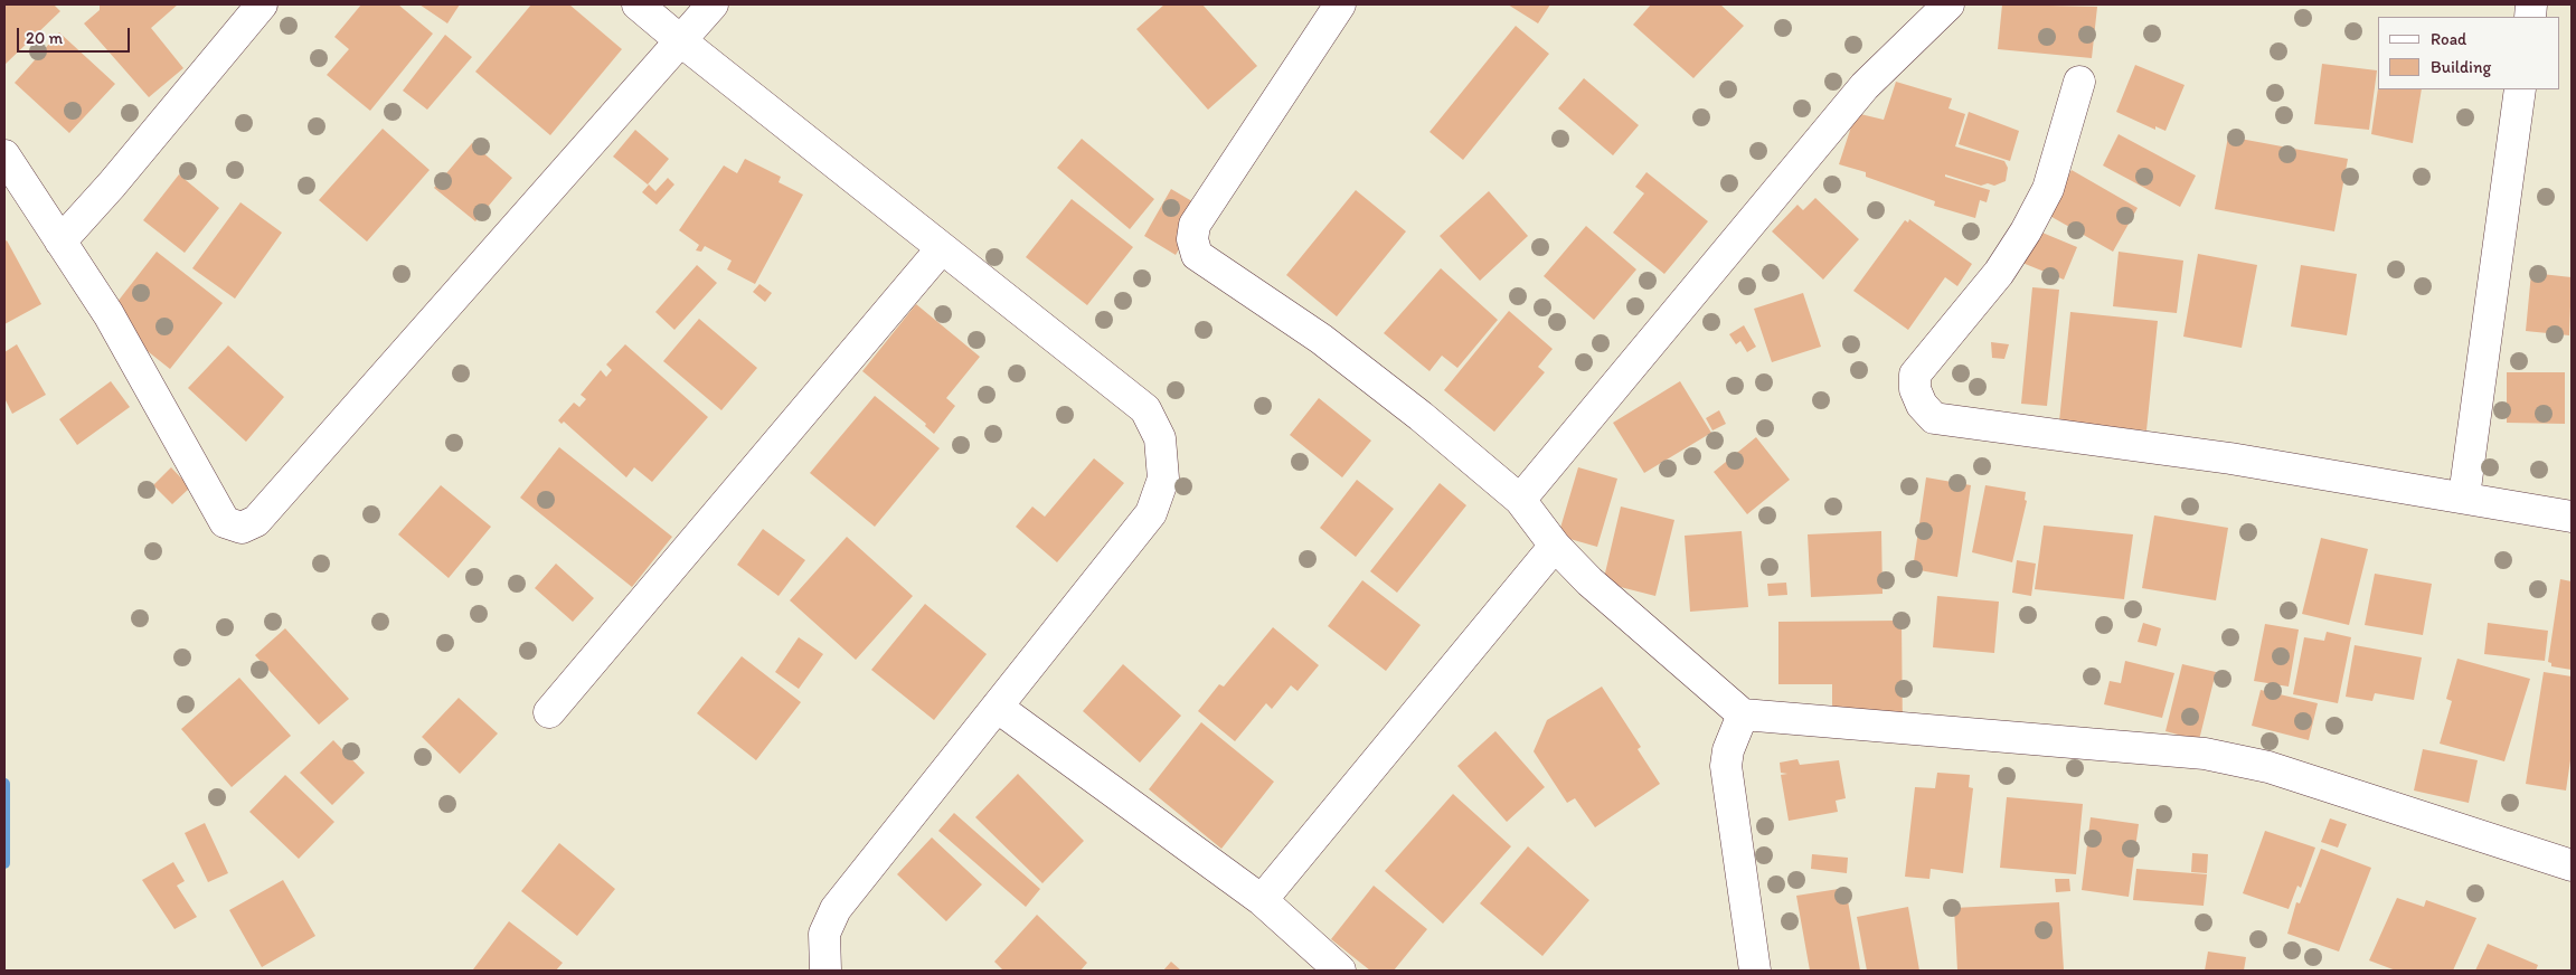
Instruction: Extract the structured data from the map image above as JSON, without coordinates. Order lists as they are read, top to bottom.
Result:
{
  "legend": ["Road", "Building"],
  "scale_bar": "20 m"
}
